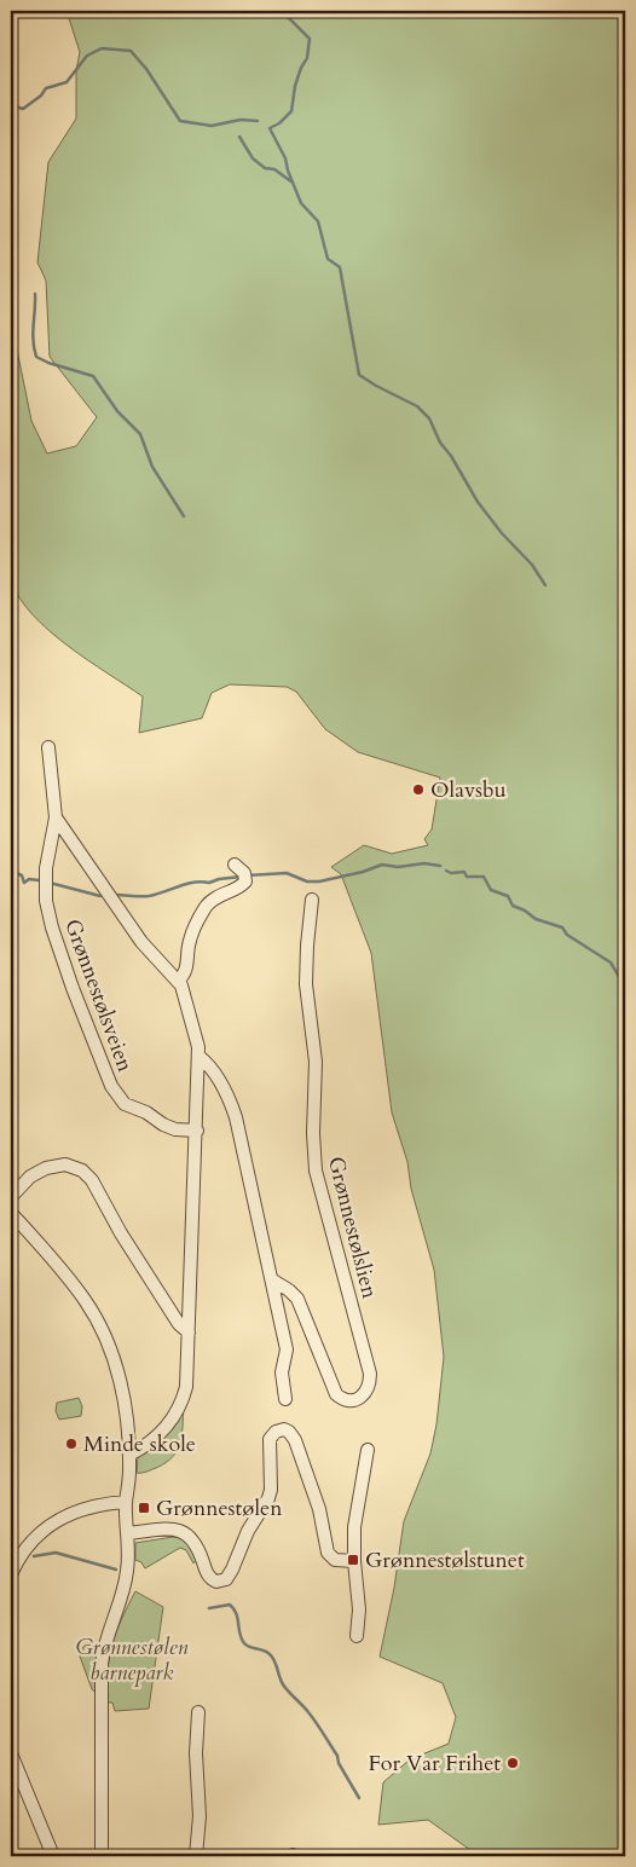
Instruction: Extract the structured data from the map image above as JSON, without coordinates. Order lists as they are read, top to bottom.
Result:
{
  "streets": {
    "street": ["Grønnestølsveien", "Grønnestølslien"]
  },
  "parks": ["Grønnestølen barnepark"],
  "places": {
    "other": ["Olavsbu", "Minde skole", "For Var Frihet"],
    "transit": ["Grønnestølen", "Grønnestølstunet"]
  }
}
